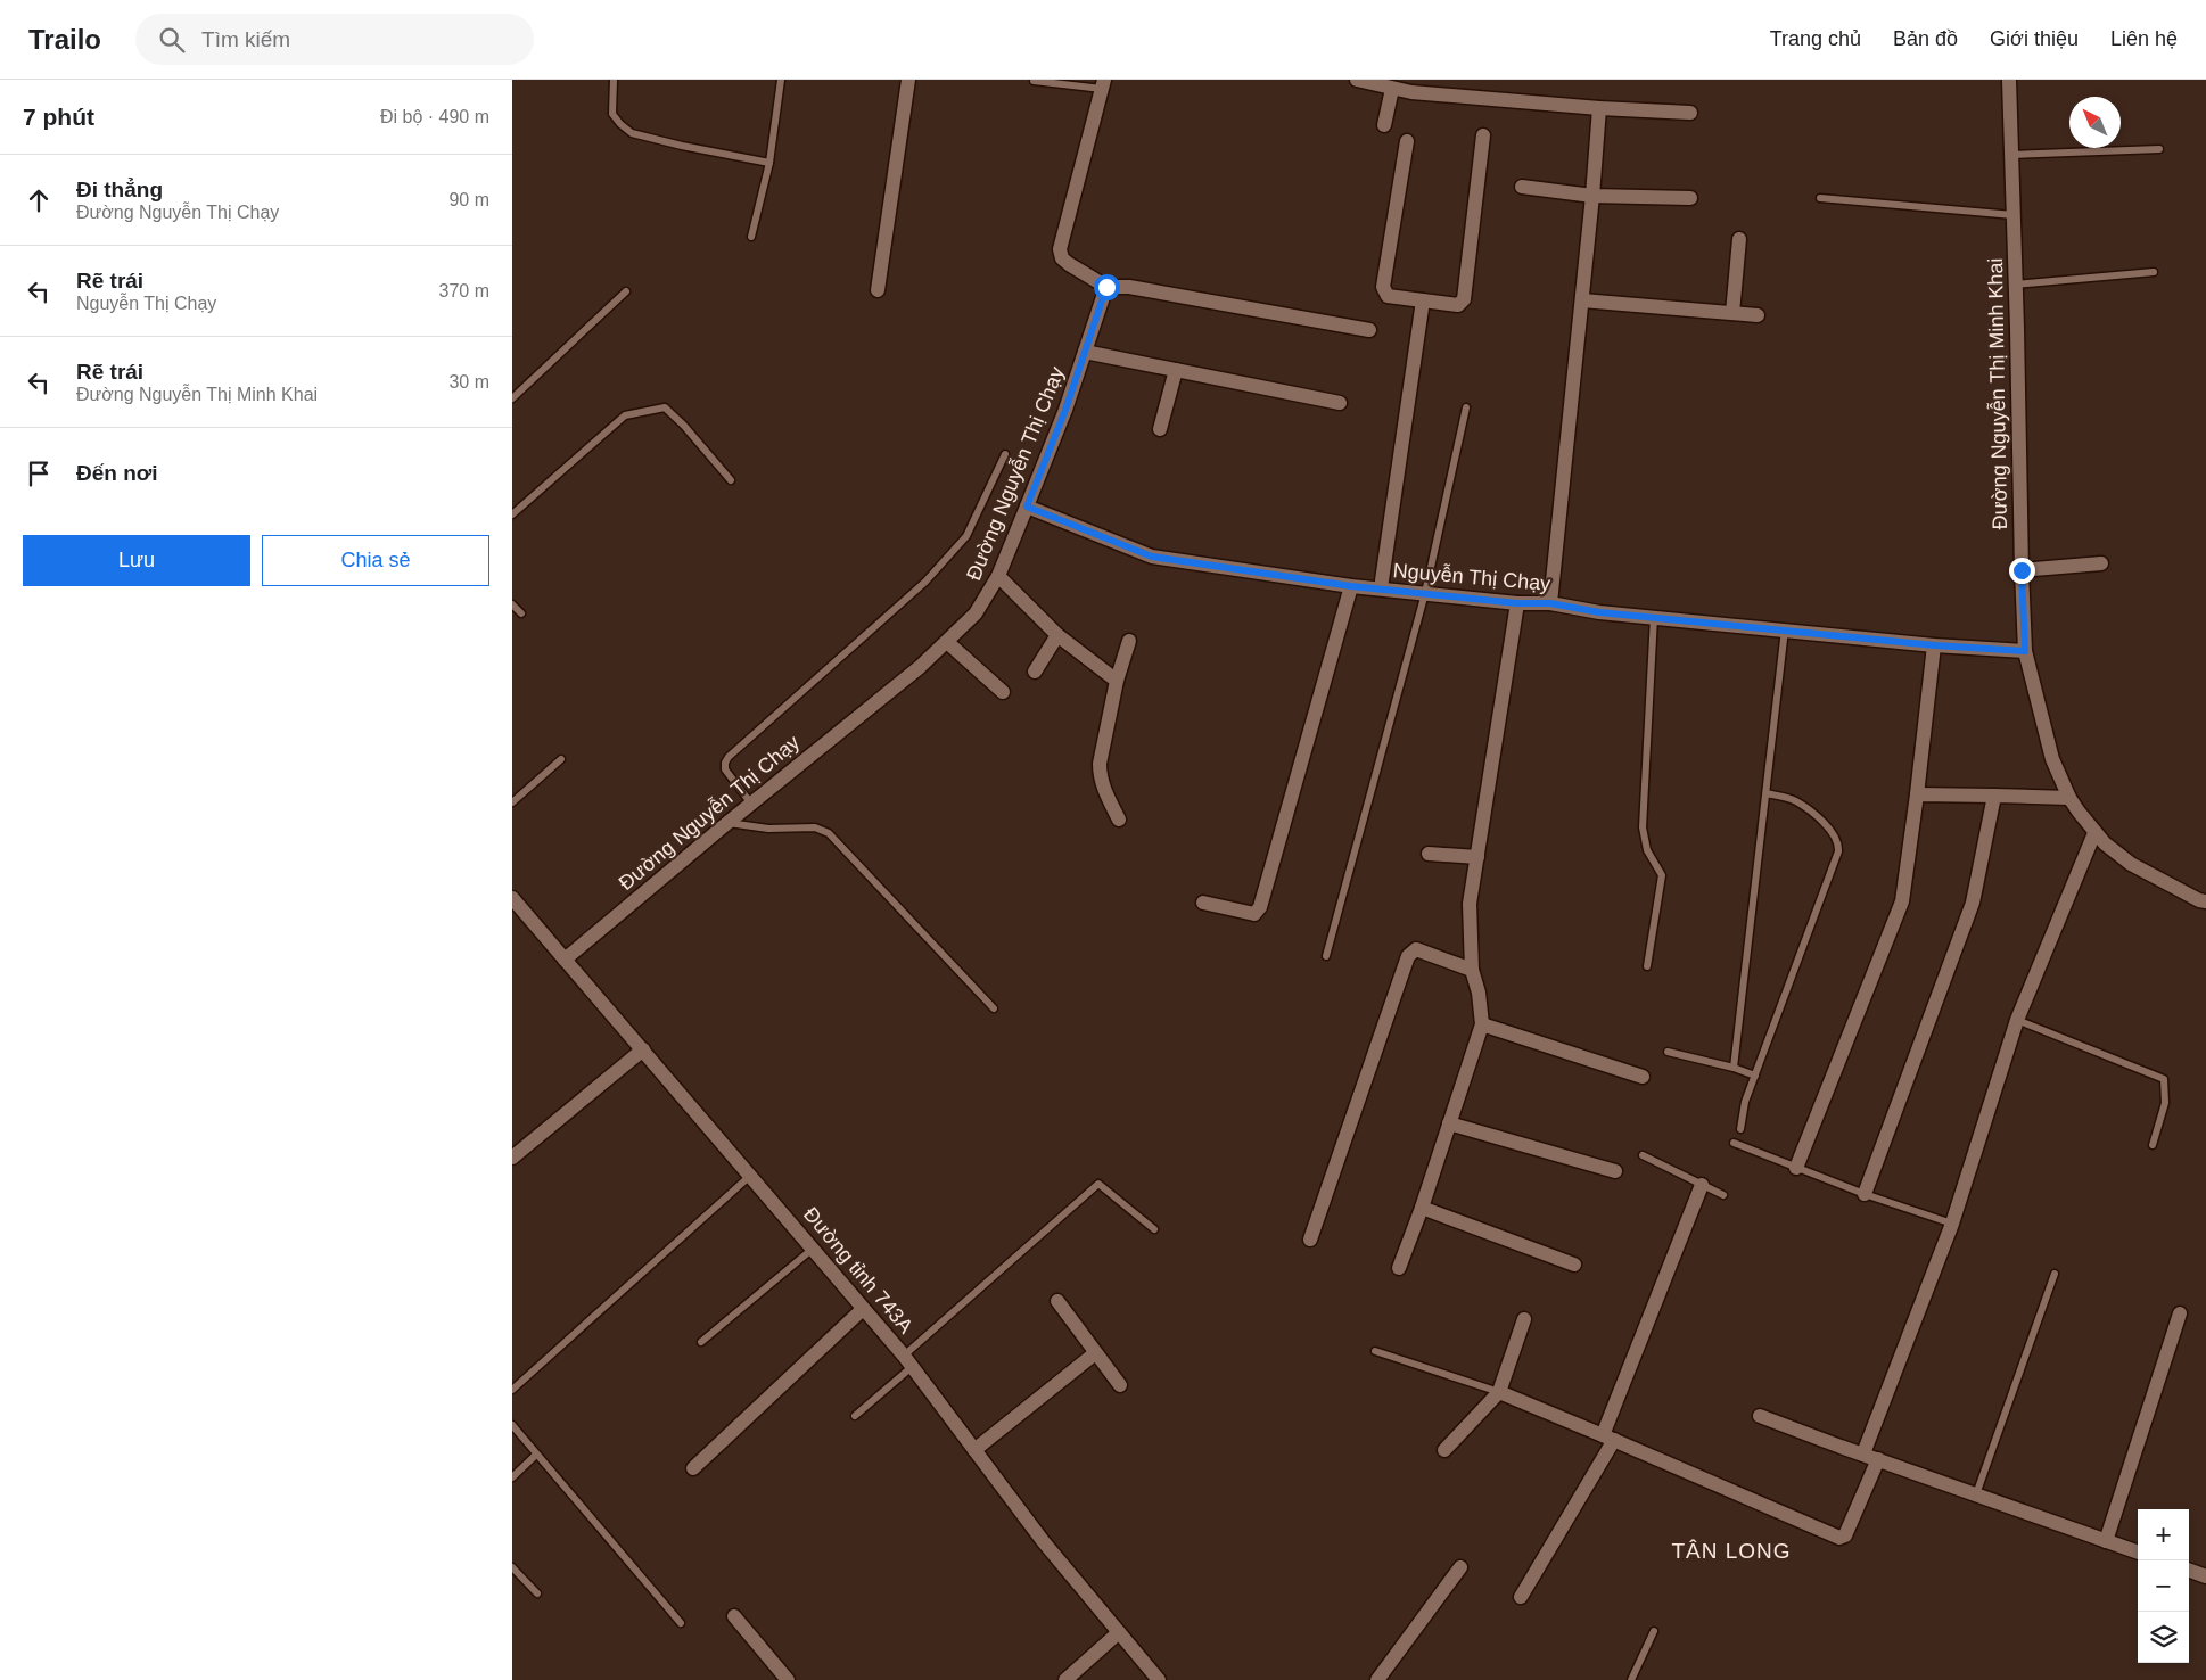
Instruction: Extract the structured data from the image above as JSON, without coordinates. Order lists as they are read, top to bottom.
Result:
{
  "streets": {
    "street": [
      "Đường Nguyễn Thị Minh Khai",
      "Đường Nguyễn Thị Chạy",
      "Nguyễn Thị Chạy",
      "Đường tỉnh 743A"
    ]
  },
  "crossings": [
    ["Đường Nguyễn Thị Minh Khai", "Nguyễn Thị Chạy"],
    ["Đường Nguyễn Thị Chạy", "Nguyễn Thị Chạy"],
    ["Đường Nguyễn Thị Chạy", "Đường tỉnh 743A"]
  ],
  "districts": ["TÂN LONG"],
  "north": "top left",
  "page": {
    "header": "Trailo",
    "search": "Tìm kiếm",
    "nav": [
      "Trang chủ",
      "Bản đồ",
      "Giới thiệu",
      "Liên hệ"
    ],
    "heading": ["7 phút", "Đi bộ · 490 m"],
    "list": [
      ["Đi thẳng", "Đường Nguyễn Thị Chạy", "90 m"],
      ["Rẽ trái", "Nguyễn Thị Chạy", "370 m"],
      ["Rẽ trái", "Đường Nguyễn Thị Minh Khai", "30 m"],
      "Đến nơi"
    ],
    "buttons": ["Lưu", "Chia sẻ"],
    "map_buttons": ["+", "−"]
  }
}
